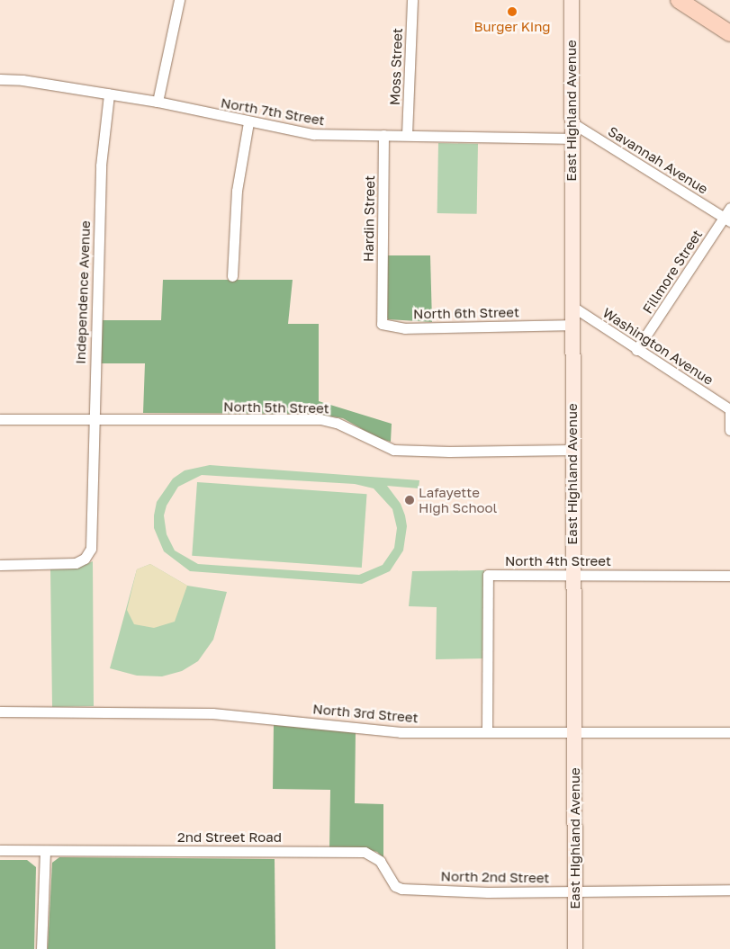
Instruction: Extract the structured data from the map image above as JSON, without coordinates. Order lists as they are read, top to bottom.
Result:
{
  "streets": {
    "street": [
      "Moss Street",
      "East Highland Avenue",
      "North 7th Street",
      "Savannah Avenue",
      "Hardin Street",
      "Fillmore Street",
      "Independence Avenue",
      "North 6th Street",
      "Washington Avenue",
      "North 5th Street",
      "North 4th Street",
      "North 3rd Street",
      "2nd Street Road",
      "North 2nd Street"
    ]
  },
  "crossings": [
    ["Moss Street", "North 7th Street"],
    ["East Highland Avenue", "North 7th Street"],
    ["East Highland Avenue", "Savannah Avenue"],
    ["East Highland Avenue", "North 6th Street"],
    ["East Highland Avenue", "Washington Avenue"],
    ["East Highland Avenue", "North 5th Street"],
    ["East Highland Avenue", "North 4th Street"],
    ["East Highland Avenue", "North 3rd Street"],
    ["East Highland Avenue", "North 2nd Street"],
    ["North 7th Street", "Hardin Street"],
    ["North 7th Street", "Independence Avenue"],
    ["Savannah Avenue", "Fillmore Street"],
    ["Hardin Street", "North 6th Street"],
    ["Fillmore Street", "Washington Avenue"],
    ["Independence Avenue", "North 5th Street"],
    ["North 4th Street", "North 3rd Street"],
    ["2nd Street Road", "North 2nd Street"]
  ],
  "places": ["Burger King", "Lafayette High School"]
}
